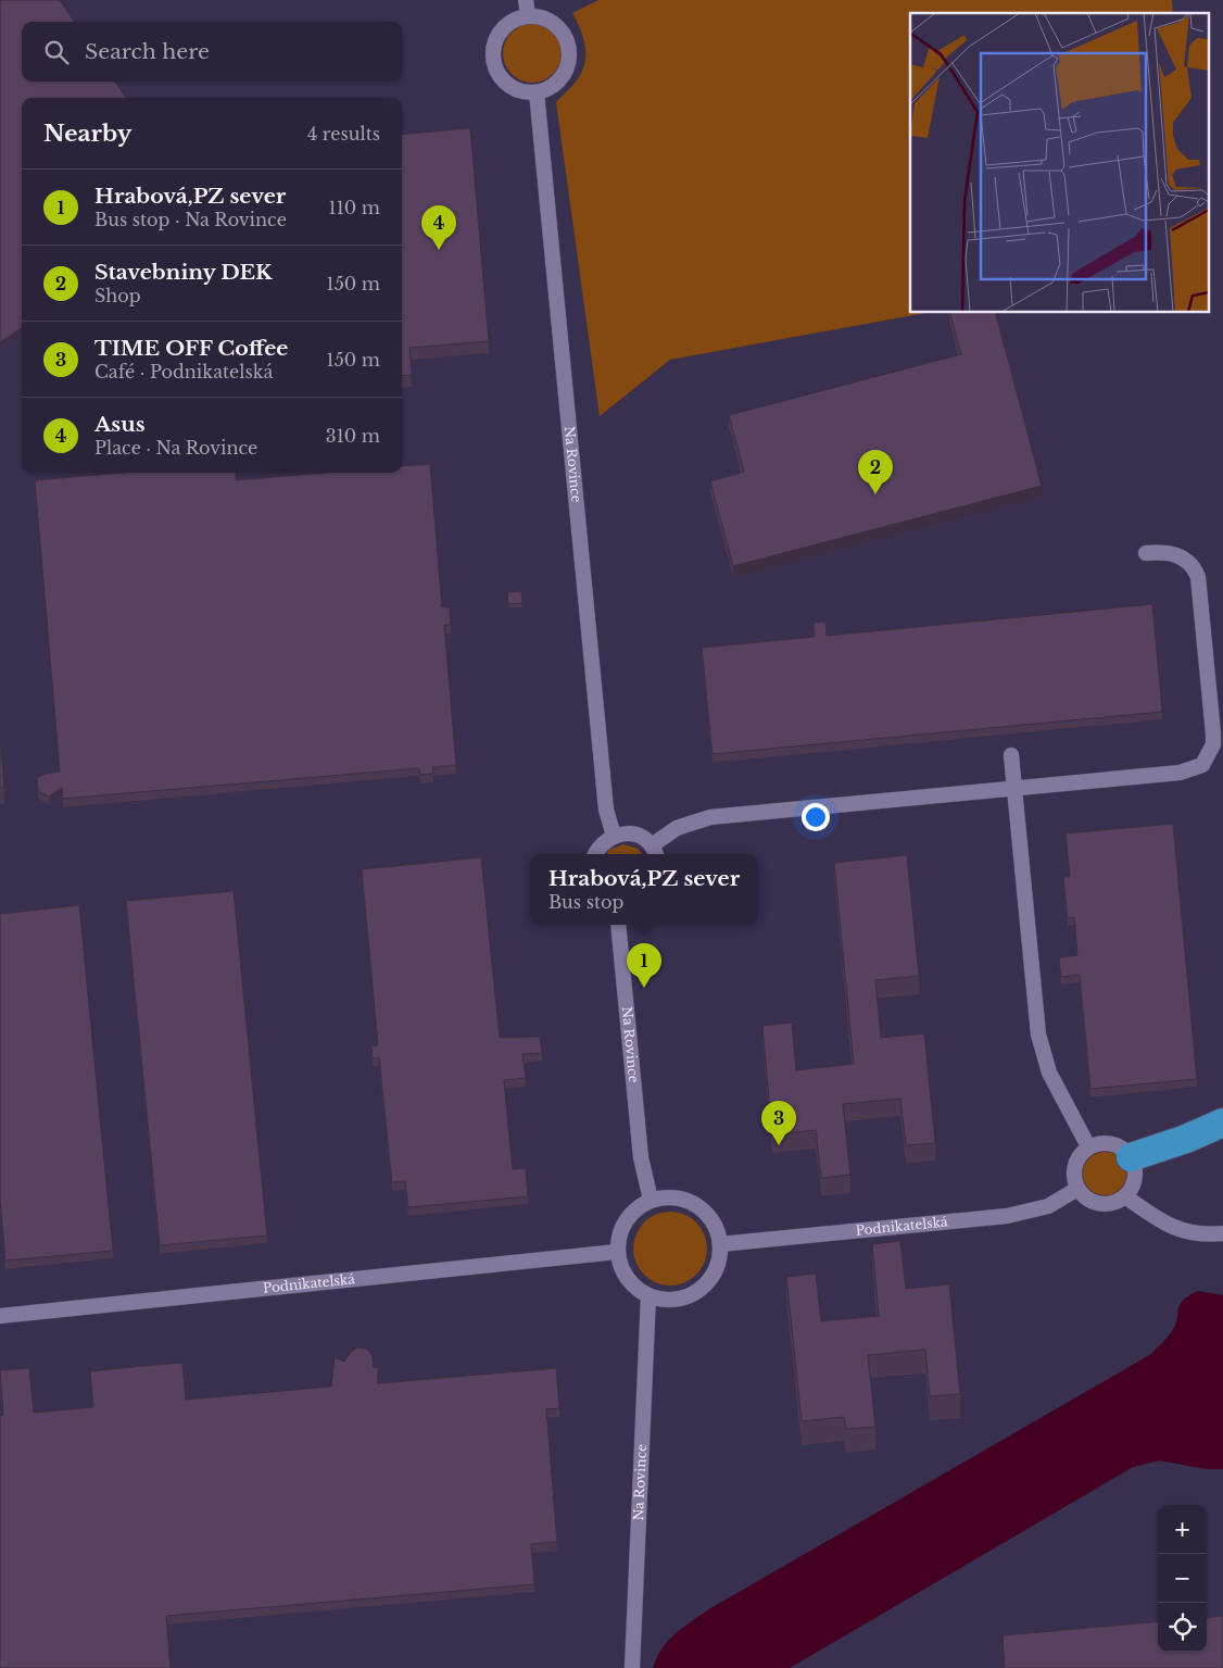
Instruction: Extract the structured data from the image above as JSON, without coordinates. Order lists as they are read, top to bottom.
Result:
{
  "streets": {
    "street": ["Na Rovince", "Podnikatelská"]
  },
  "crossings": [
    ["Na Rovince", "Podnikatelská"]
  ],
  "page": {
    "search": "Search here",
    "heading": ["Nearby", "4 results"],
    "list": [
      {
        "mark": "1",
        "name": "Hrabová,PZ sever",
        "note": "Bus stop · Na Rovince",
        "value": "110 m"
      },
      {
        "mark": "2",
        "name": "Stavebniny DEK",
        "note": "Shop",
        "value": "150 m"
      },
      {
        "mark": "3",
        "name": "TIME OFF Coffee",
        "note": "Café · Podnikatelská",
        "value": "150 m"
      },
      {
        "mark": "4",
        "name": "Asus",
        "note": "Place · Na Rovince",
        "value": "310 m"
      }
    ],
    "pins": [
      "4",
      "2",
      "1",
      "3"
    ],
    "popup": ["Hrabová,PZ sever", "Bus stop"],
    "map_buttons": ["+", "−"]
  }
}
